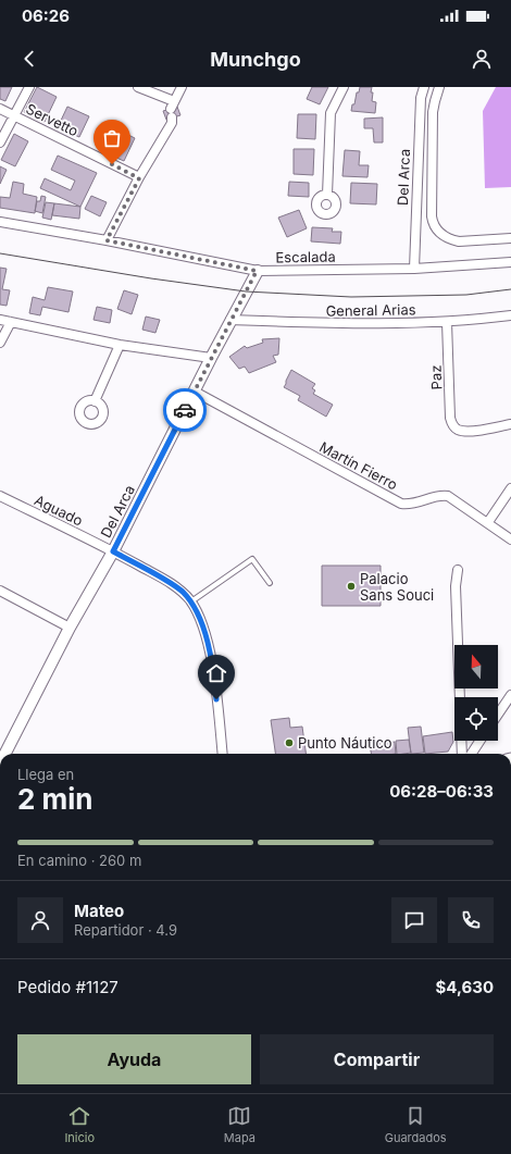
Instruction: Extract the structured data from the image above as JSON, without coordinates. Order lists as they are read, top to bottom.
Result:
{
  "streets": {
    "street": [
      "Servetto",
      "Del Arca",
      "Escalada",
      "General Arias",
      "Paz",
      "Martín Fierro",
      "Aguado"
    ]
  },
  "crossings": [
    ["Del Arca", "Escalada"],
    ["Del Arca", "General Arias"],
    ["Del Arca", "Martín Fierro"],
    ["Del Arca", "Aguado"],
    ["General Arias", "Paz"]
  ],
  "places": ["Palacio Sans Souci", "Punto Náutico"],
  "north": "top",
  "page": {
    "status": "06:26",
    "header": "Munchgo",
    "heading": ["2 min", "Llega en", "06:28–06:33"],
    "panel": [
      "Mateo",
      "Repartidor · 4.9",
      "Pedido #1127",
      "$4,630"
    ],
    "bar": "En camino · 260 m",
    "buttons": ["Ayuda", "Compartir"],
    "tabs": ["Inicio", "Mapa", "Guardados"]
  }
}
